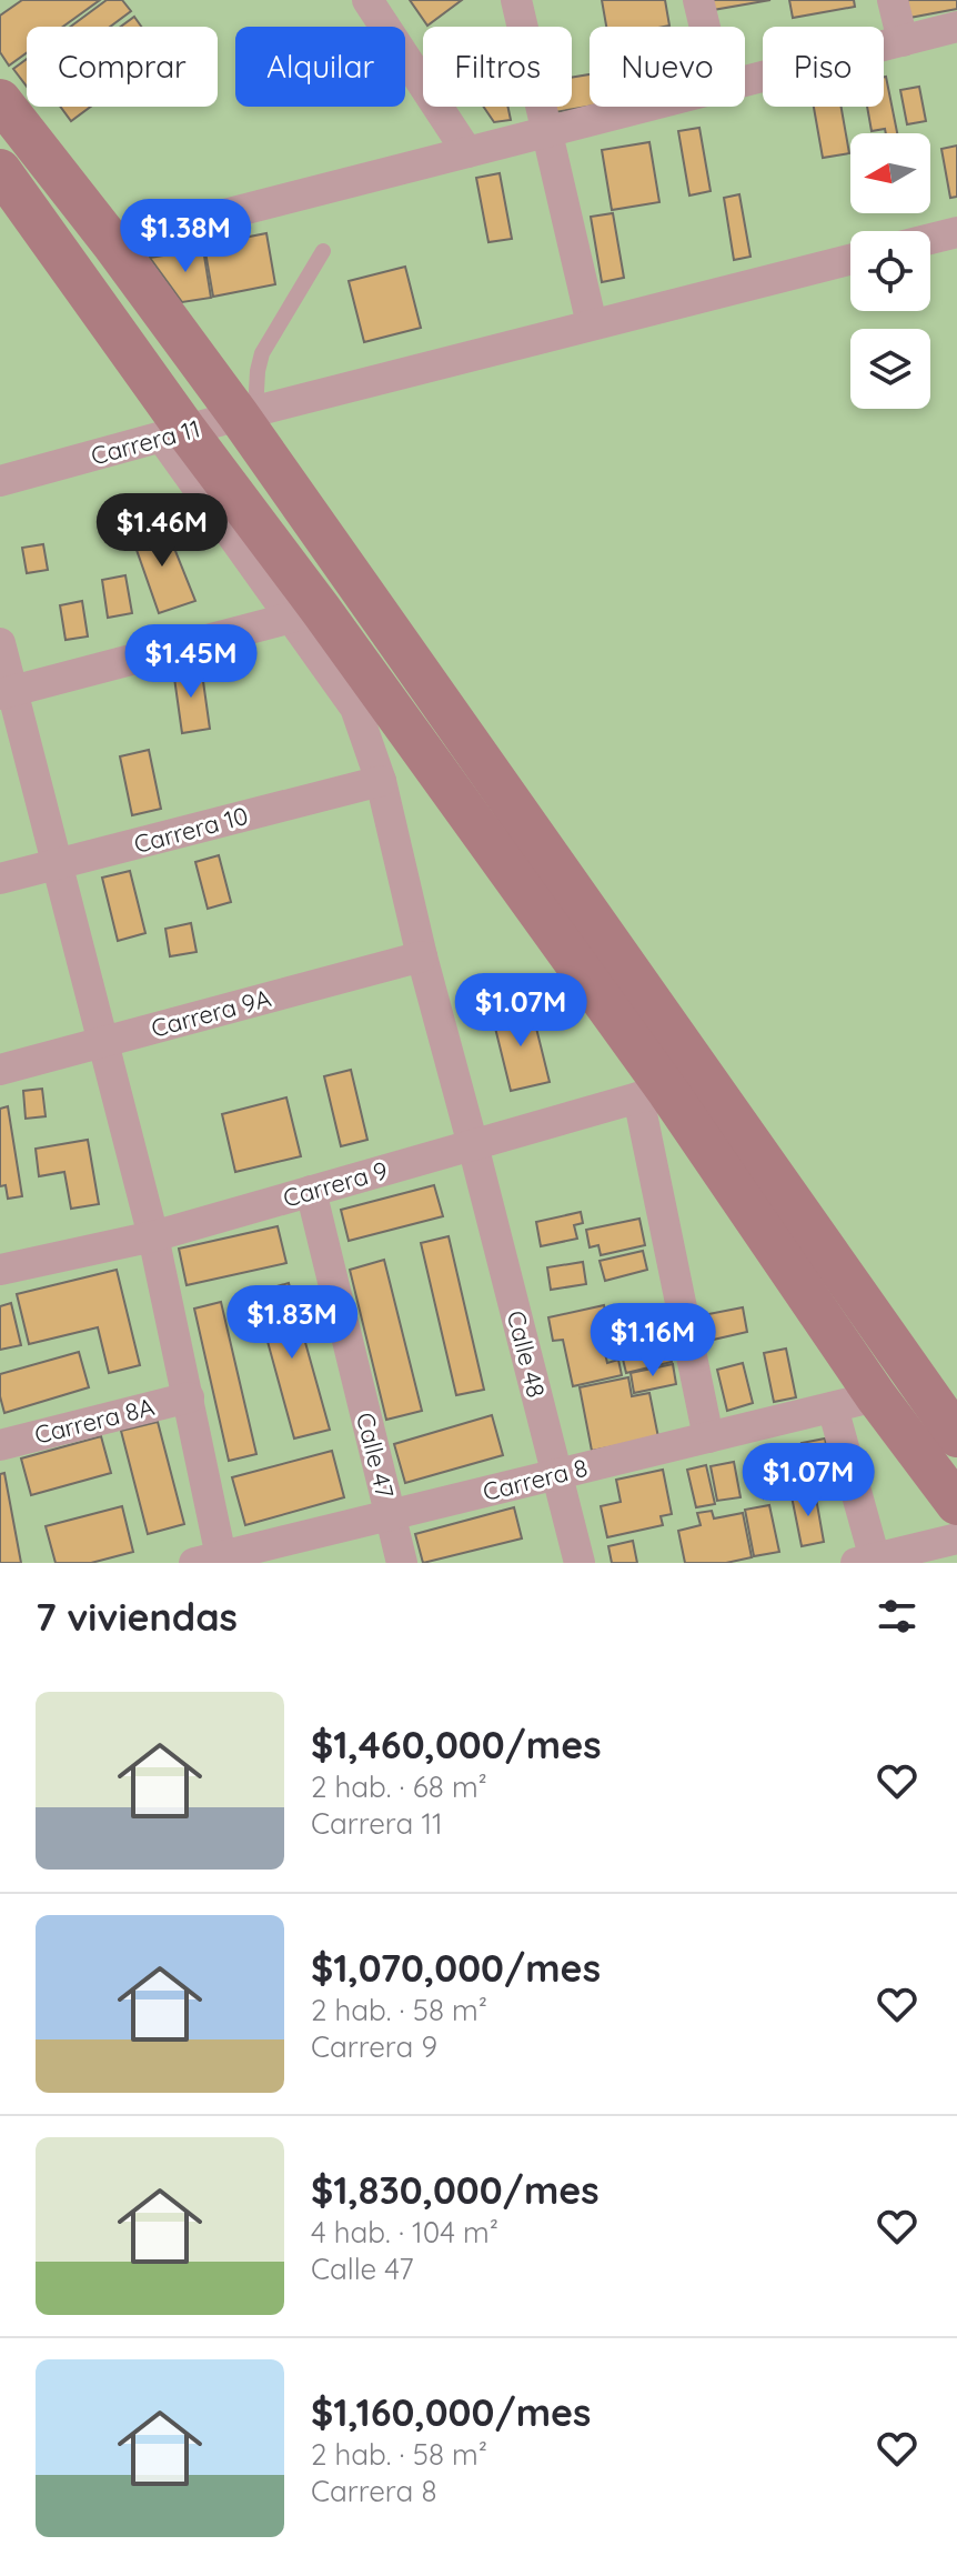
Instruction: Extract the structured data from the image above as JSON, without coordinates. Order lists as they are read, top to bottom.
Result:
{
  "streets": {
    "street": [
      "Carrera 11",
      "Carrera 10",
      "Carrera 9A",
      "Carrera 9",
      "Calle 48",
      "Carrera 8A",
      "Calle 47",
      "Carrera 8"
    ]
  },
  "crossings": [
    ["Carrera 10", "Calle 48"],
    ["Carrera 9A", "Calle 48"],
    ["Carrera 9", "Calle 48"],
    ["Carrera 9", "Calle 47"],
    ["Calle 48", "Carrera 8"],
    ["Calle 47", "Carrera 8"]
  ],
  "north": "left",
  "page": {
    "chip": [
      "Comprar",
      "Alquilar",
      "Filtros",
      "Nuevo",
      "Piso"
    ],
    "price": [
      "$1.38M",
      "$1.46M",
      "$1.45M",
      "$1.07M",
      "$1.83M",
      "$1.16M",
      "$1.07M"
    ],
    "heading": "7 viviendas",
    "list": [
      {
        "name": "$1,460,000/mes",
        "note": "2 hab. · 68 m² · Carrera 11"
      },
      {
        "name": "$1,070,000/mes",
        "note": "2 hab. · 58 m² · Carrera 9"
      },
      {
        "name": "$1,830,000/mes",
        "note": "4 hab. · 104 m² · Calle 47"
      },
      {
        "name": "$1,160,000/mes",
        "note": "2 hab. · 58 m² · Carrera 8"
      }
    ]
  }
}
